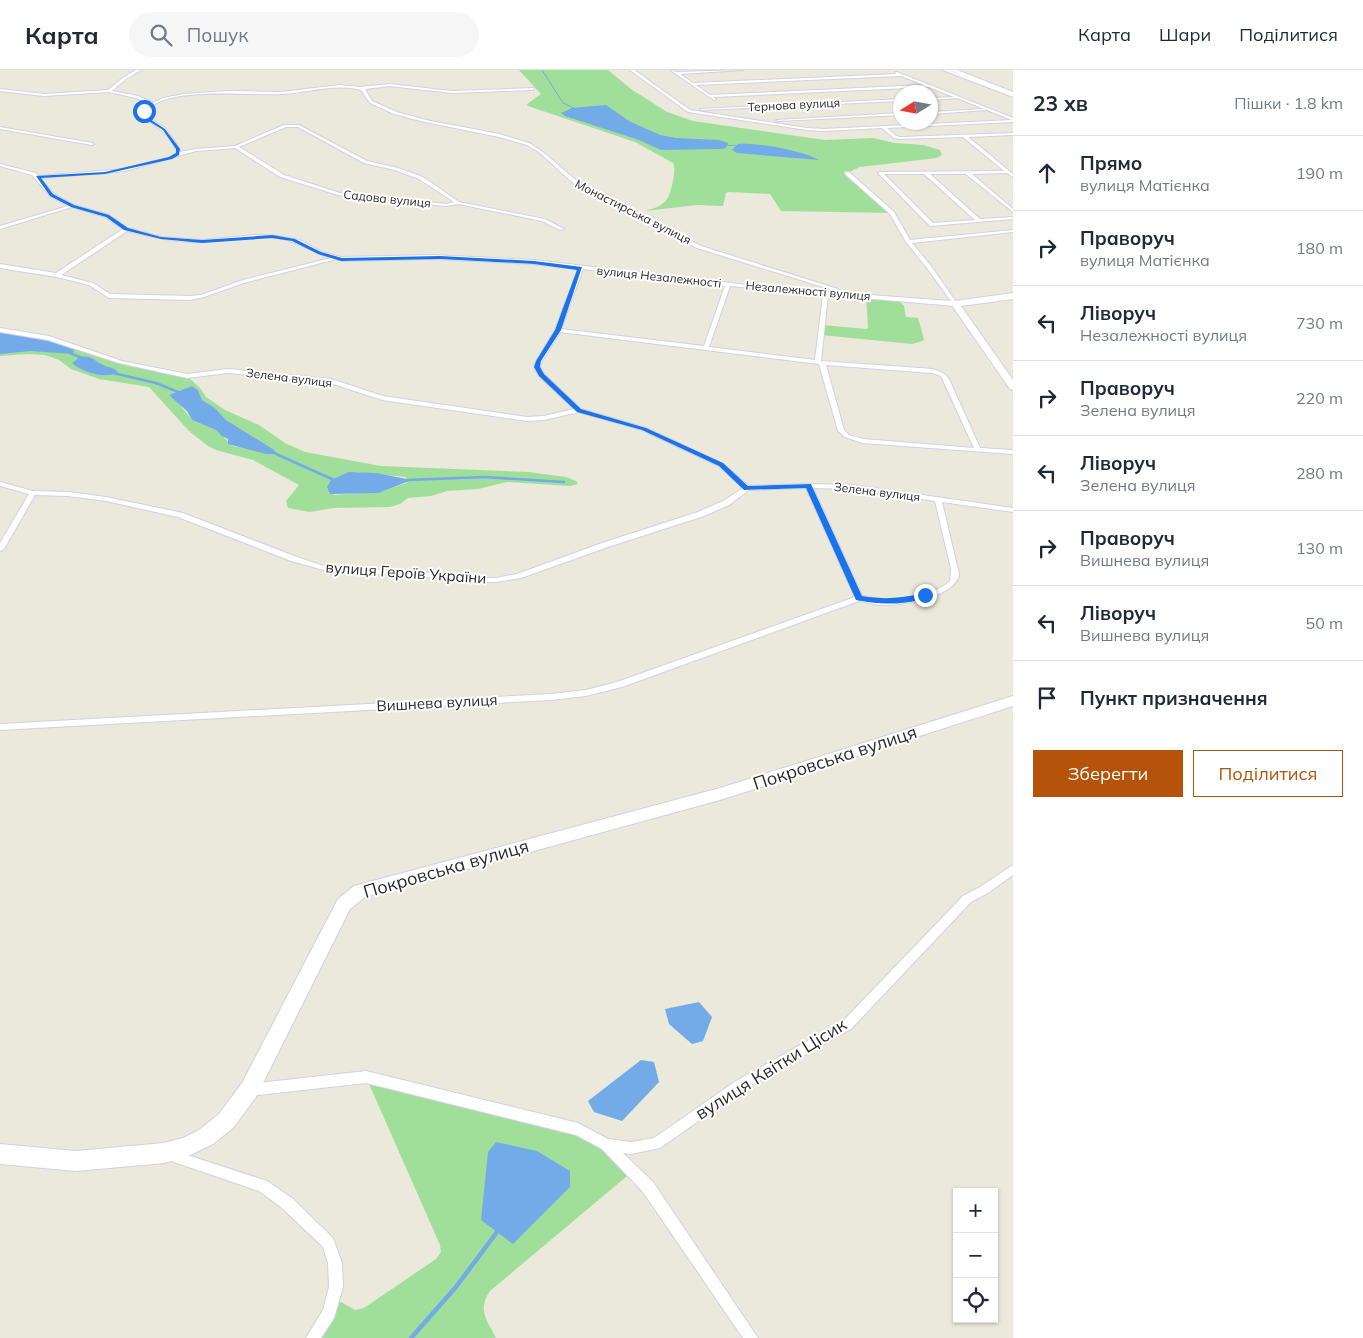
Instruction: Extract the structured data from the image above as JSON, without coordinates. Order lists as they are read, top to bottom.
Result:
{
  "streets": {
    "street": [
      "Тернова вулиця",
      "Садова вулиця",
      "Монастирська вулиця",
      "Незалежності вулиця",
      "Зелена вулиця",
      "вулиця Героїв України",
      "Вишнева вулиця",
      "Покровська вулиця",
      "вулиця Квітки Цісик"
    ]
  },
  "crossings": [
    ["Монастирська вулиця", "Незалежності вулиця"],
    ["Незалежності вулиця", "Зелена вулиця"],
    ["Зелена вулиця", "вулиця Героїв України"],
    ["Зелена вулиця", "Вишнева вулиця"],
    ["Покровська вулиця", "вулиця Квітки Цісик"]
  ],
  "north": "left",
  "page": {
    "header": "Карта",
    "search": "Пошук",
    "nav": ["Карта", "Шари", "Поділитися"],
    "heading": ["23 хв", "Пішки · 1.8 km"],
    "list": [
      ["Прямо", "вулиця Матієнка", "190 m"],
      ["Праворуч", "вулиця Матієнка", "180 m"],
      ["Ліворуч", "Незалежності вулиця", "730 m"],
      ["Праворуч", "Зелена вулиця", "220 m"],
      ["Ліворуч", "Зелена вулиця", "280 m"],
      ["Праворуч", "Вишнева вулиця", "130 m"],
      ["Ліворуч", "Вишнева вулиця", "50 m"],
      "Пункт призначення"
    ],
    "buttons": ["Зберегти", "Поділитися"],
    "map_buttons": ["+", "−"]
  }
}
